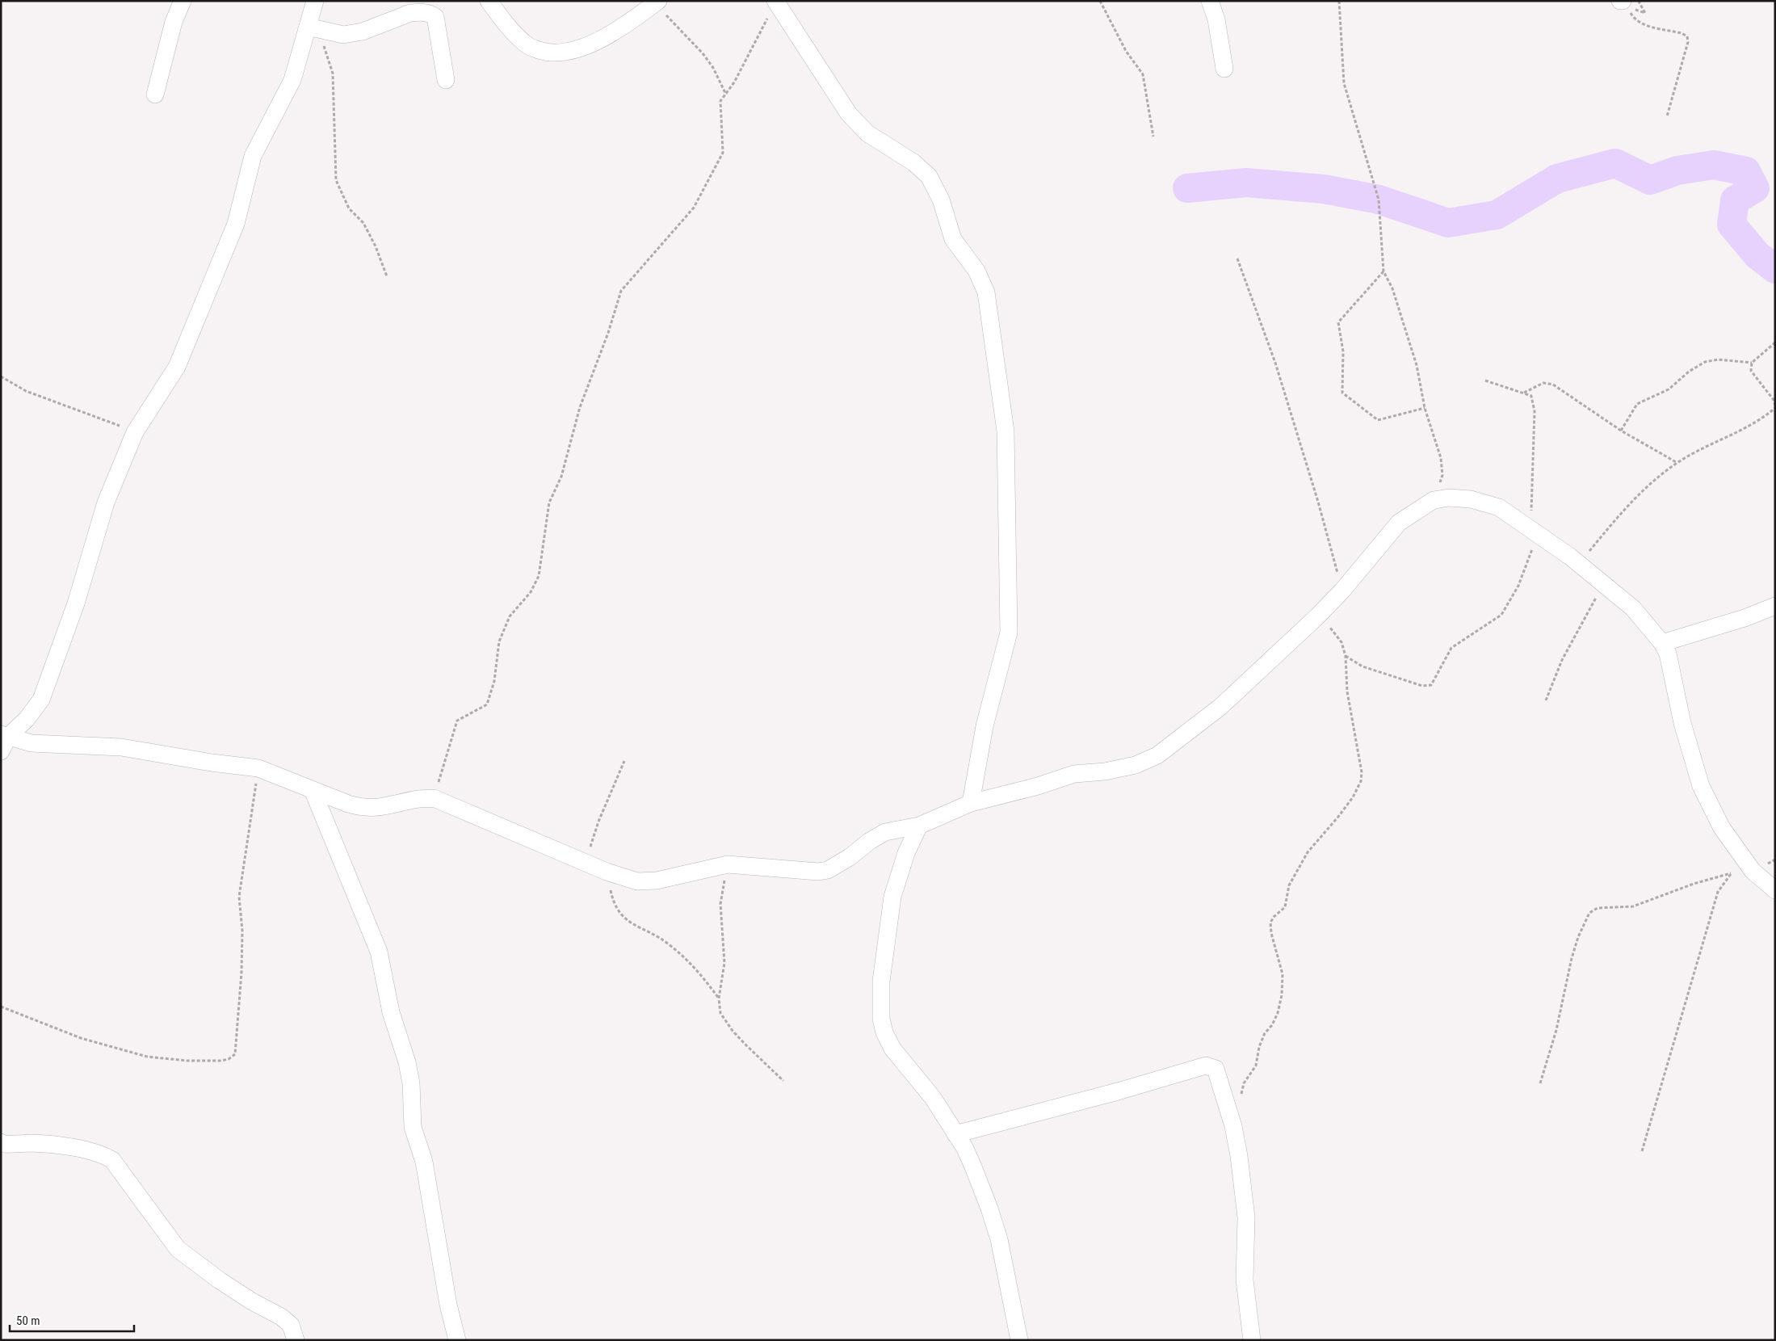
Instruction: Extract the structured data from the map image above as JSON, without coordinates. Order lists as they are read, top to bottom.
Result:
{
  "scale_bar": "50 m"
}
